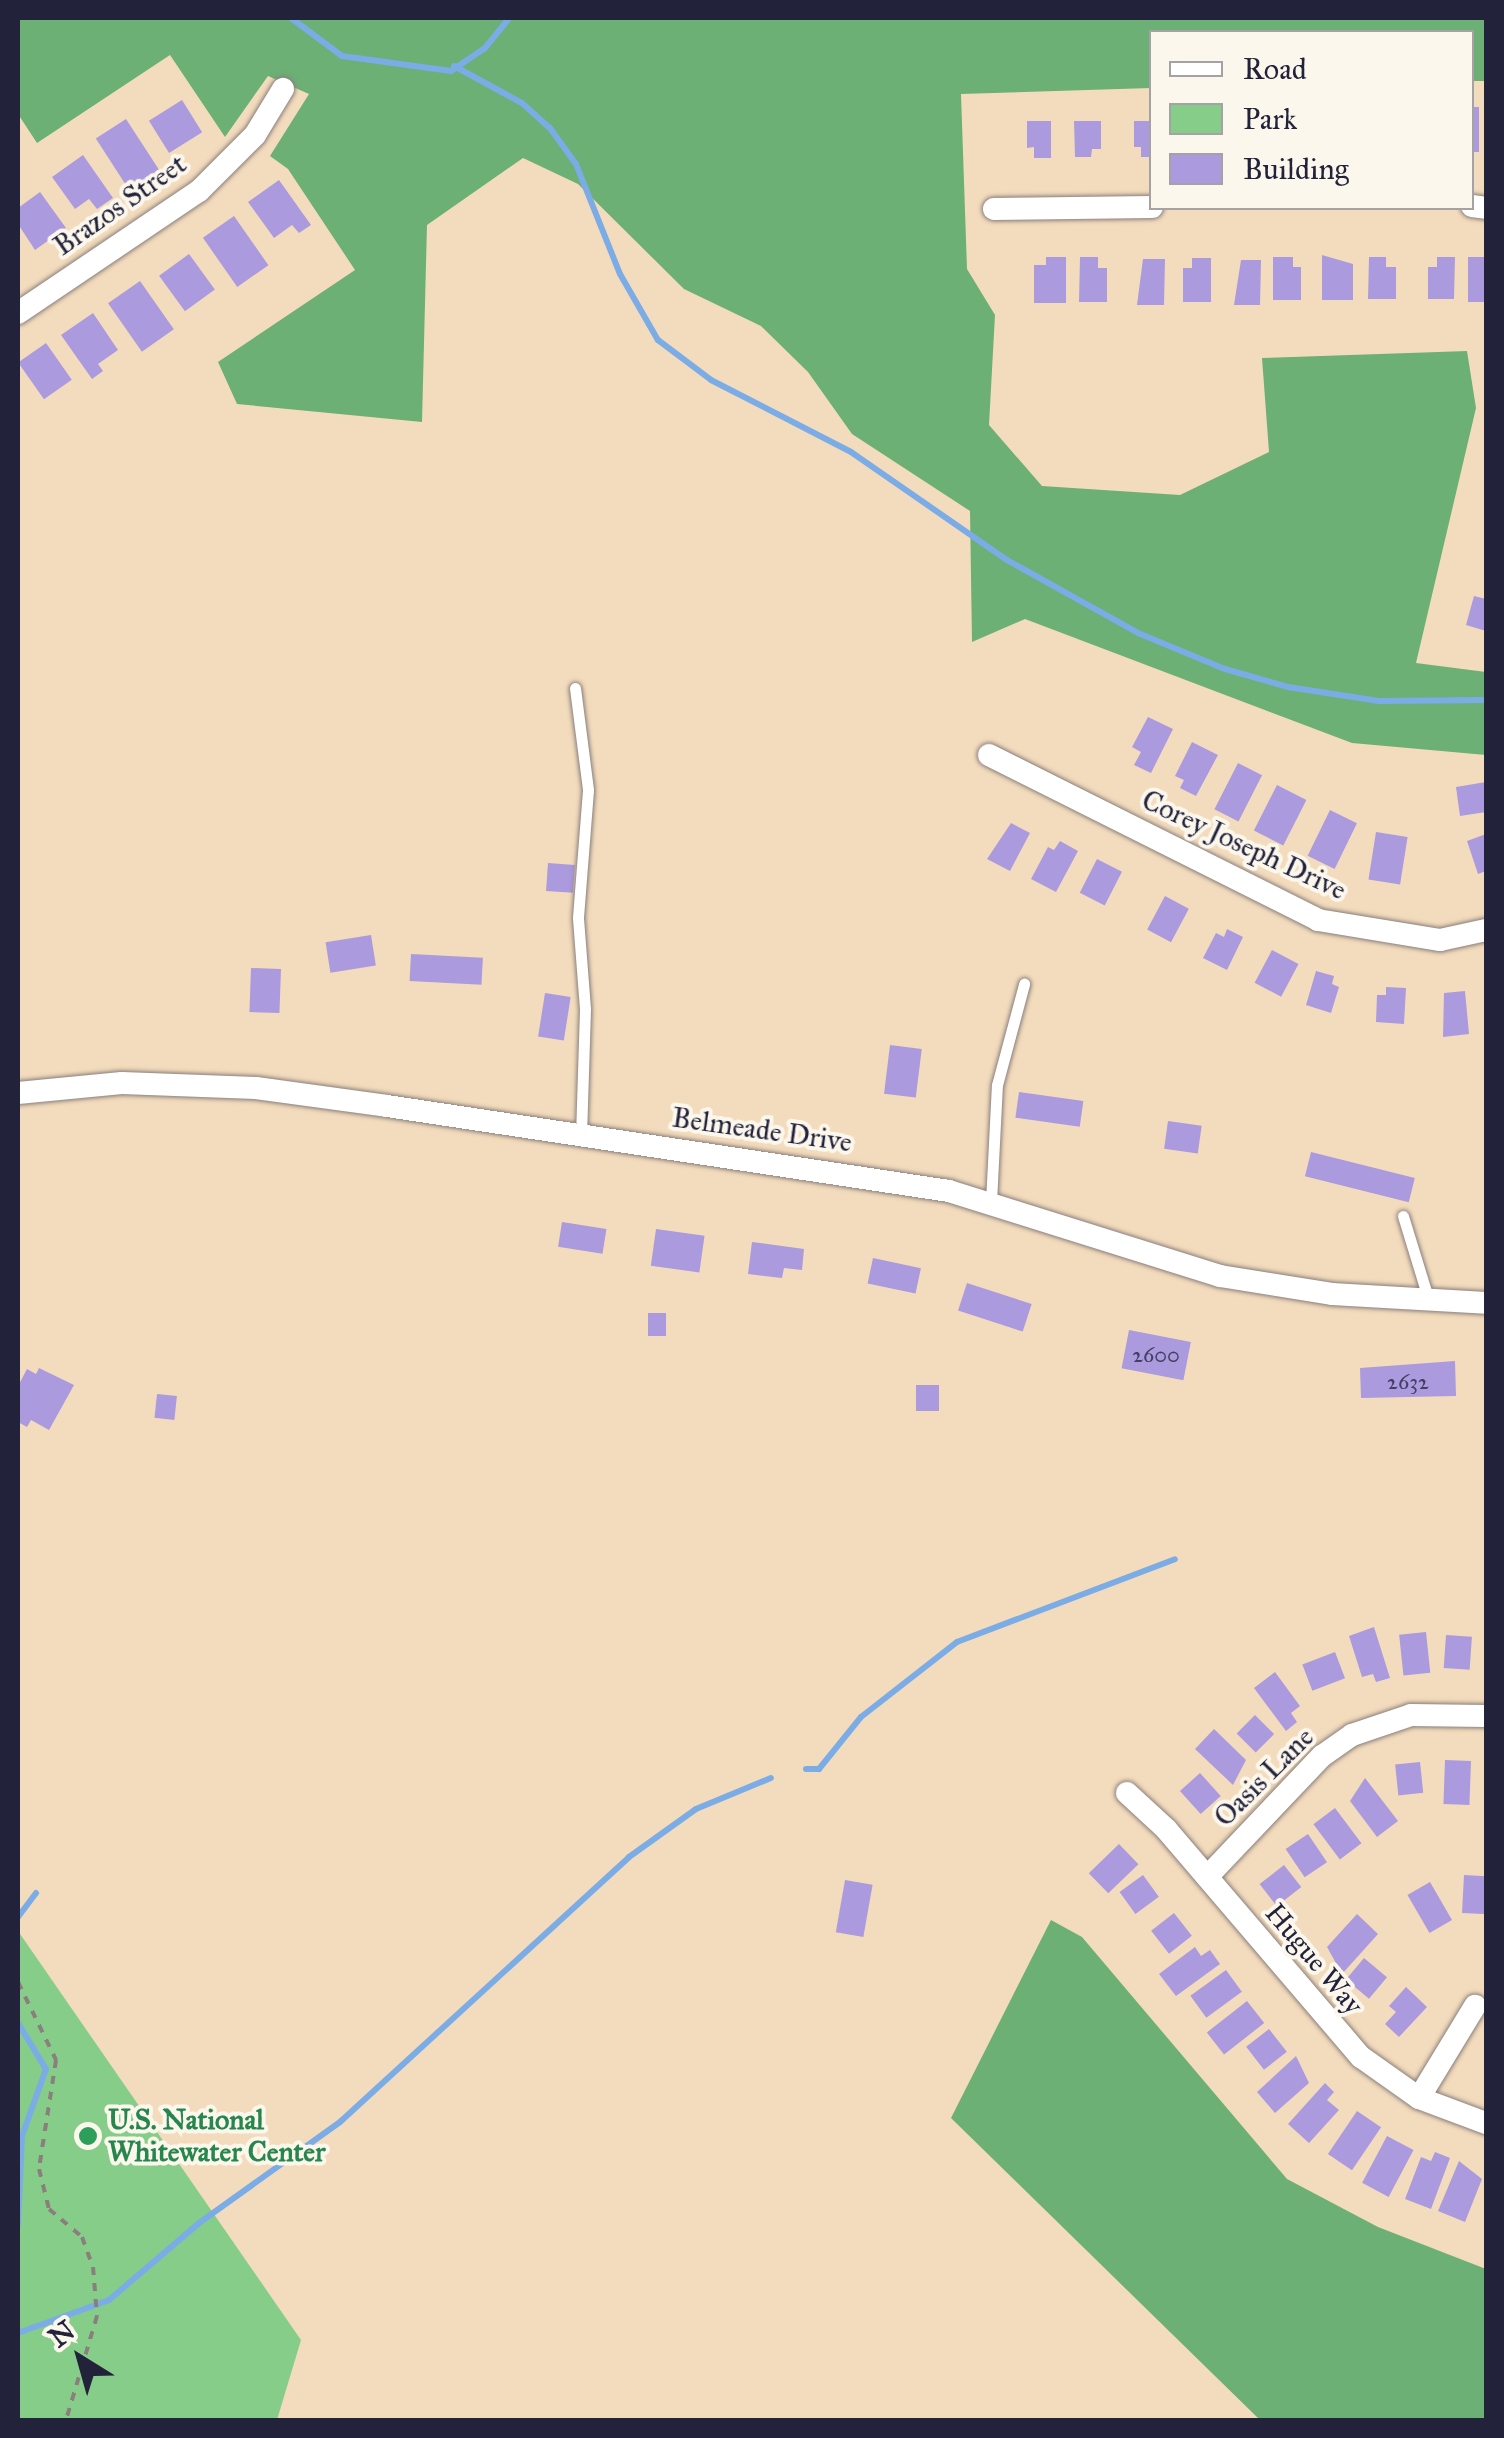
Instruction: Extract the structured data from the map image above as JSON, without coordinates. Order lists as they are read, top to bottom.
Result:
{
  "streets": {
    "street": [
      "Brazos Street",
      "Corey Joseph Drive",
      "Belmeade Drive",
      "Oasis Lane",
      "Hugue Way"
    ]
  },
  "crossings": [
    ["Oasis Lane", "Hugue Way"]
  ],
  "places": ["U.S. National Whitewater Center"],
  "house_numbers": ["2600", "2632"],
  "legend": ["Road", "Park", "Building"],
  "north": "top left"
}
